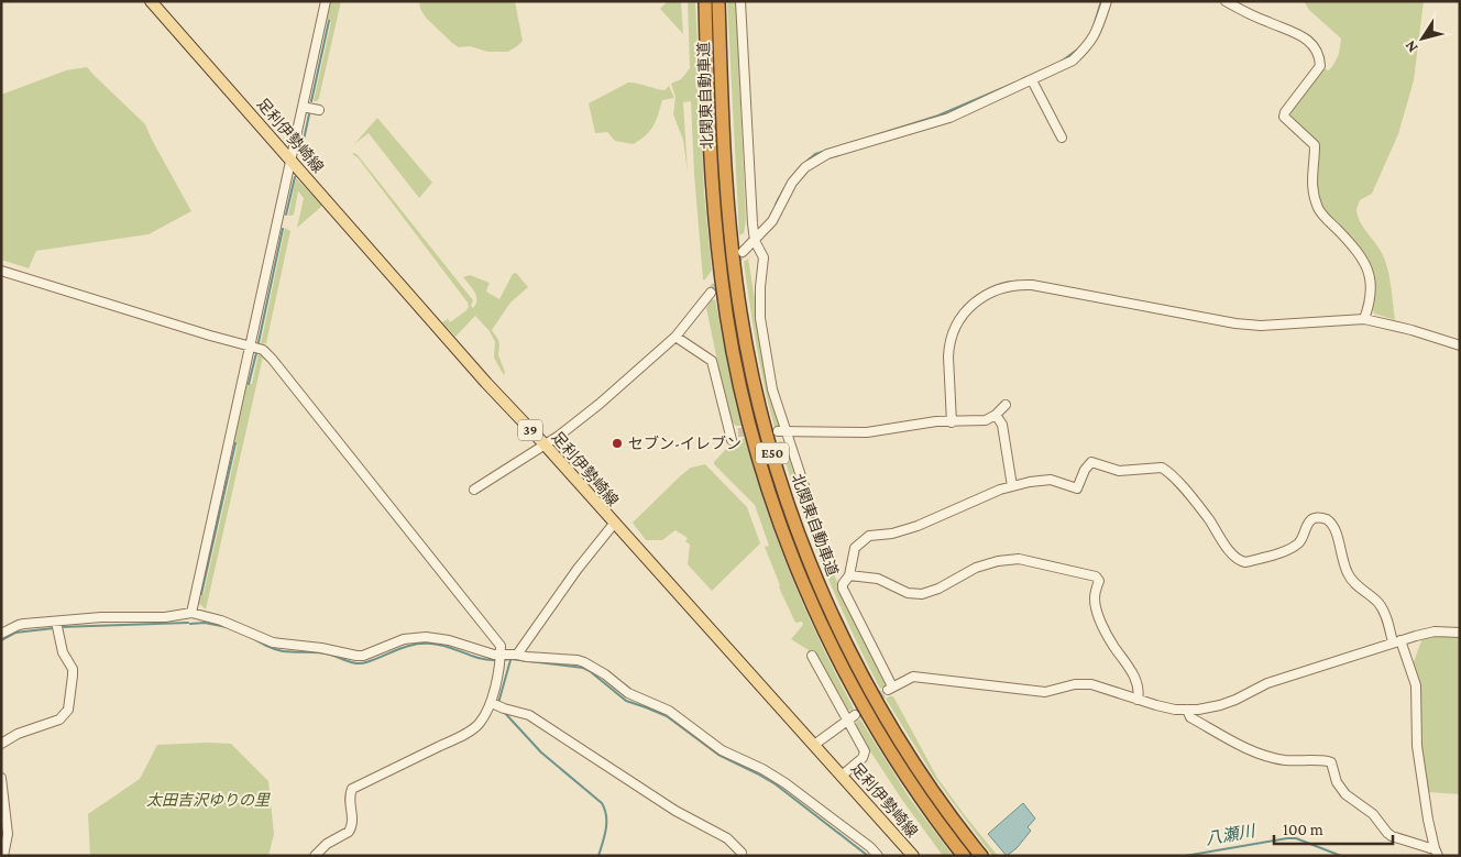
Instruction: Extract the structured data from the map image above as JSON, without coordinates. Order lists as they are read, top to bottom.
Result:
{
  "streets": {
    "highway": ["北関東自動車道", "E50"],
    "main road": ["足利伊勢崎線", "39"]
  },
  "water": ["八瀬川"],
  "parks": ["太田吉沢ゆりの里"],
  "places": ["セブン-イレブン"],
  "scale_bar": "100 m",
  "north": "bottom left"
}
